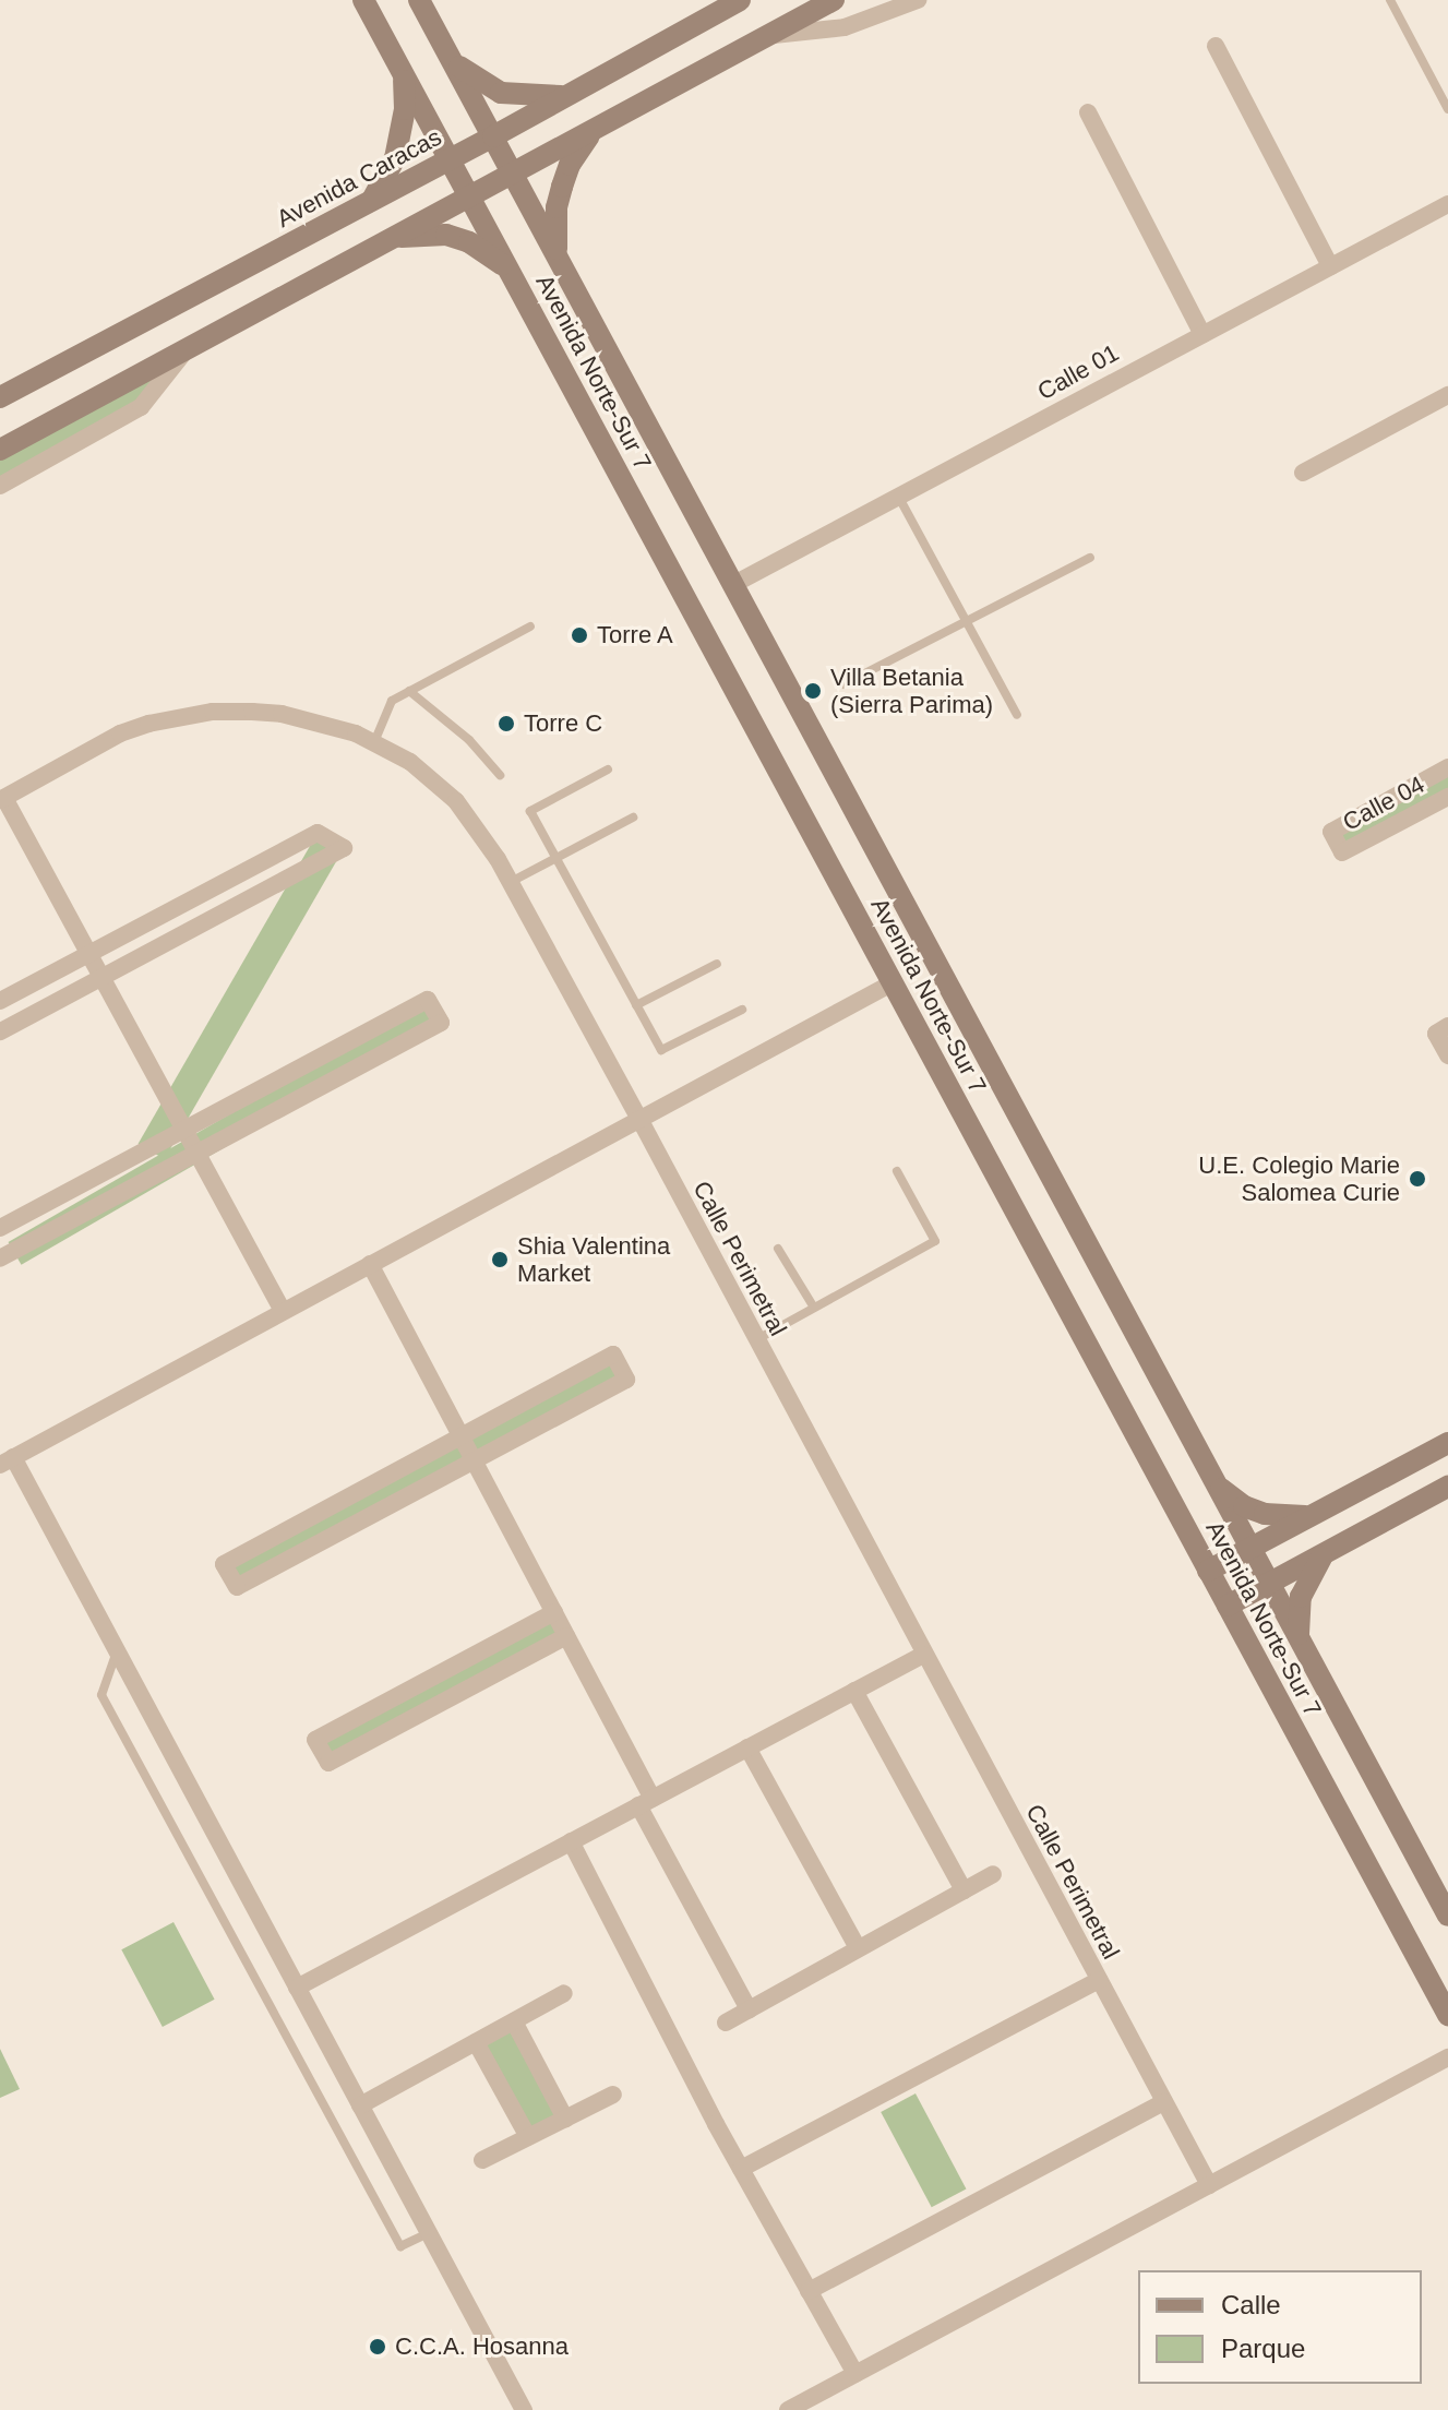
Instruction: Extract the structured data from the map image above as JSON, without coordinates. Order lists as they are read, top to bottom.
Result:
{
  "streets": {
    "main road": ["Avenida Caracas", "Avenida Norte-Sur 7"],
    "street": ["Calle 01", "Calle 04", "Calle Perimetral"]
  },
  "crossings": [
    ["Avenida Caracas", "Avenida Norte-Sur 7"],
    ["Avenida Norte-Sur 7", "Calle 01"]
  ],
  "places": [
    "Torre A",
    "Villa Betania (Sierra Parima)",
    "Torre C",
    "U.E. Colegio Marie Salomea Curie",
    "Shia Valentina Market",
    "C.C.A. Hosanna"
  ],
  "legend": ["Calle", "Parque"]
}
